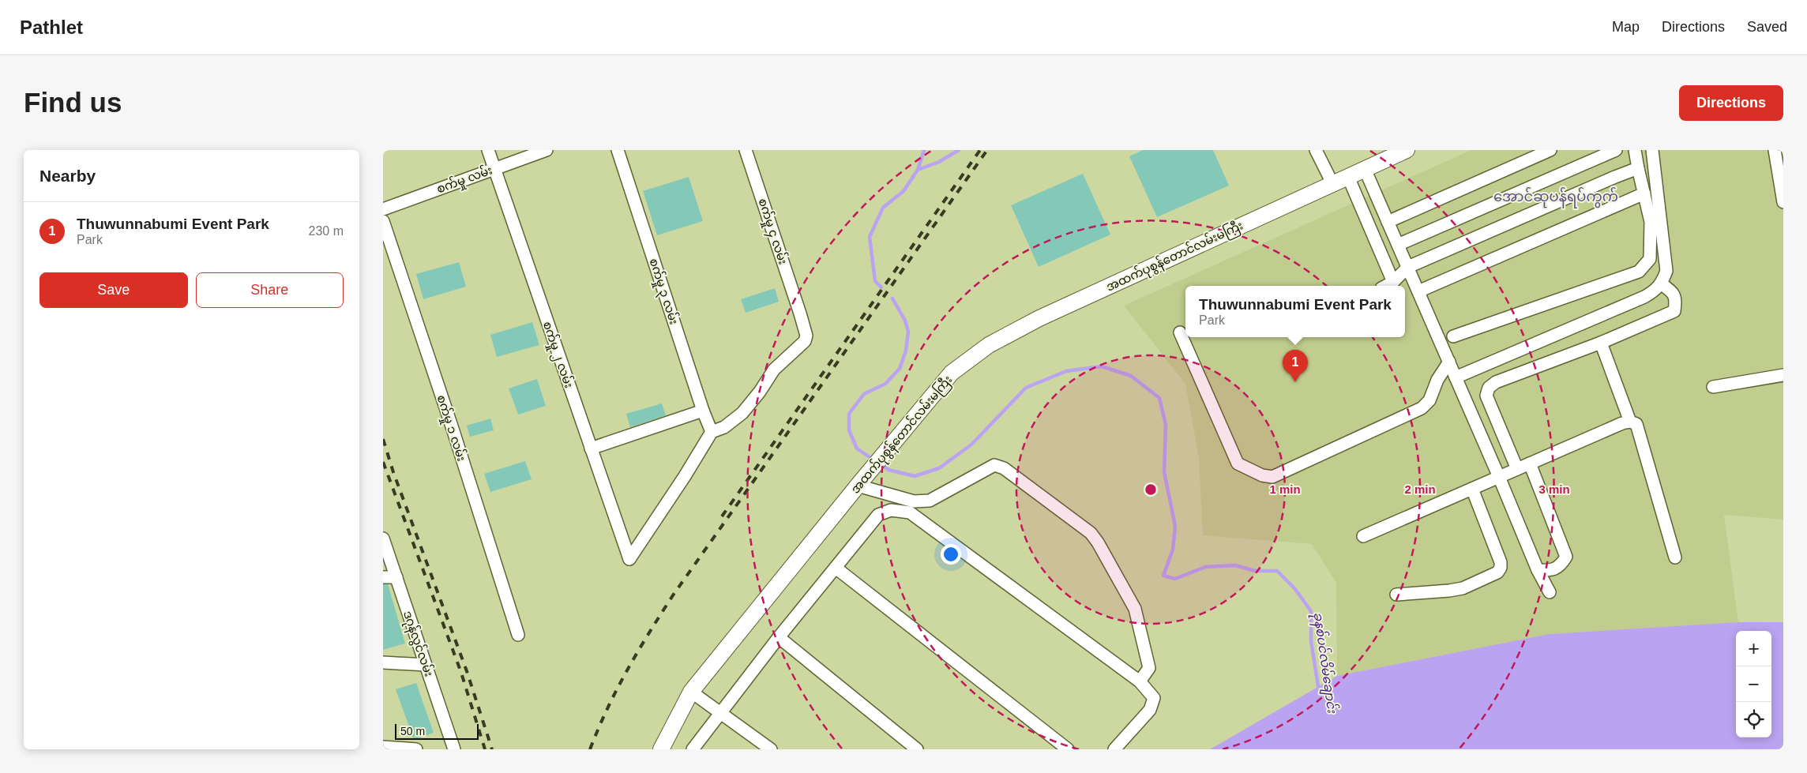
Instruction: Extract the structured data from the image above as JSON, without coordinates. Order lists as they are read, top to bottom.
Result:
{
  "streets": {
    "main road": ["အထက်ပုစွန်တောင်လမ်းမကြီး"],
    "street": [
      "စက်မှု လမ်း",
      "စက်မှု ၄ လမ်း",
      "စက်မှု ၃ လမ်း",
      "စက်မှု ၂ လမ်း",
      "စက်မှု ၁ လမ်း",
      "ဒဂုန်လွင်လမ်း"
    ]
  },
  "crossings": [
    ["စက်မှု လမ်း", "စက်မှု ၂ လမ်း"],
    ["စက်မှု ၄ လမ်း", "စက်မှု ၃ လမ်း"],
    ["စက်မှု ၄ လမ်း", "စက်မှု ၂ လမ်း"],
    ["စက်မှု ၃ လမ်း", "စက်မှု ၂ လမ်း"]
  ],
  "districts": ["အောင်ဆုပန်ရပ်ကွက်"],
  "water": ["ခုနစ်ပင်လိမ်ချောင်း"],
  "scale_bar": "50 m",
  "page": {
    "header": "Pathlet",
    "nav": ["Map", "Directions", "Saved"],
    "buttons": [
      "Directions",
      ["Save", "Share"]
    ],
    "title": "Find us",
    "heading": "Nearby",
    "list": [
      {
        "mark": "1",
        "name": "Thuwunnabumi Event Park",
        "note": "Park",
        "value": "230 m"
      }
    ],
    "popup": ["Thuwunnabumi Event Park", "Park"],
    "pins": "1",
    "map_buttons": ["+", "−"],
    "scale": "50 m"
  },
  "rings": ["1 min", "2 min", "3 min"]
}
